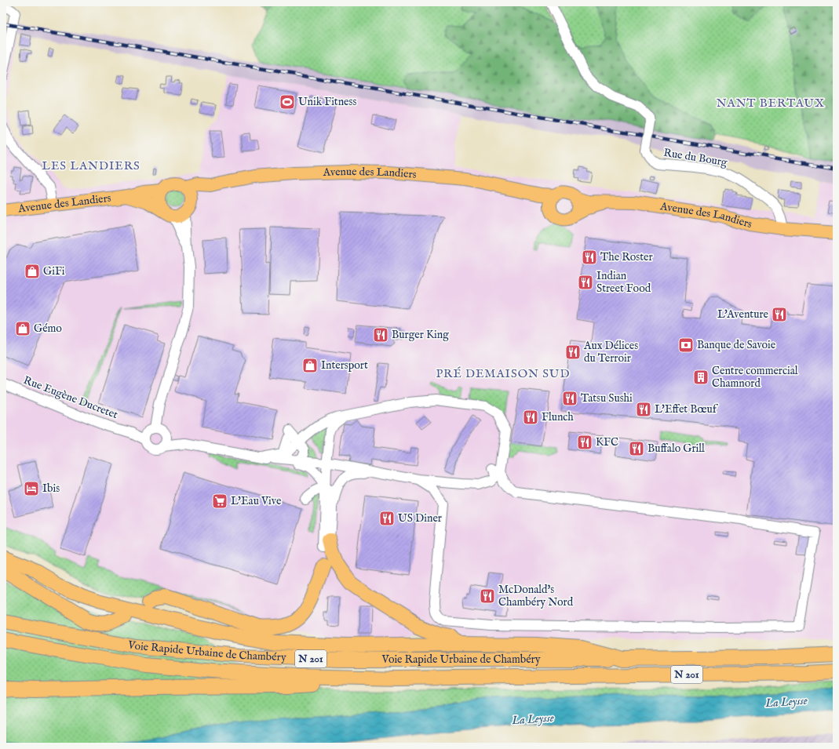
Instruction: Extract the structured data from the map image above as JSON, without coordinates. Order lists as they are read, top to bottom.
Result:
{
  "streets": {
    "highway": ["Voie Rapide Urbaine de Chambéry", "N 201"],
    "main road": ["Avenue des Landiers"],
    "street": ["Rue du Bourg", "Rue Eugène Ducretet"]
  },
  "crossings": [
    ["Rue du Bourg", "Avenue des Landiers"],
    ["Voie Rapide Urbaine de Chambéry", "N 201"]
  ],
  "districts": ["NANT BERTAUX", "LES LANDIERS", "PRÉ DEMAISON SUD"],
  "water": ["La Leysse"],
  "places": {
    "sports": ["Unik Fitness"],
    "restaurant": [
      "The Roster",
      "Indian Street Food",
      "L'Aventure",
      "Burger King",
      "Aux Délices du Terroir",
      "Tatsu Sushi",
      "L'Effet Bœuf",
      "Flunch",
      "KFC",
      "Buffalo Grill",
      "US Diner",
      "McDonald's Chambéry Nord"
    ],
    "shop": ["GiFi", "Gémo", "Intersport"],
    "bank": ["Banque de Savoie"],
    "building": ["Centre commercial Chamnord"],
    "hotel": ["Ibis"],
    "supermarket": ["L'Eau Vive"]
  }
}
